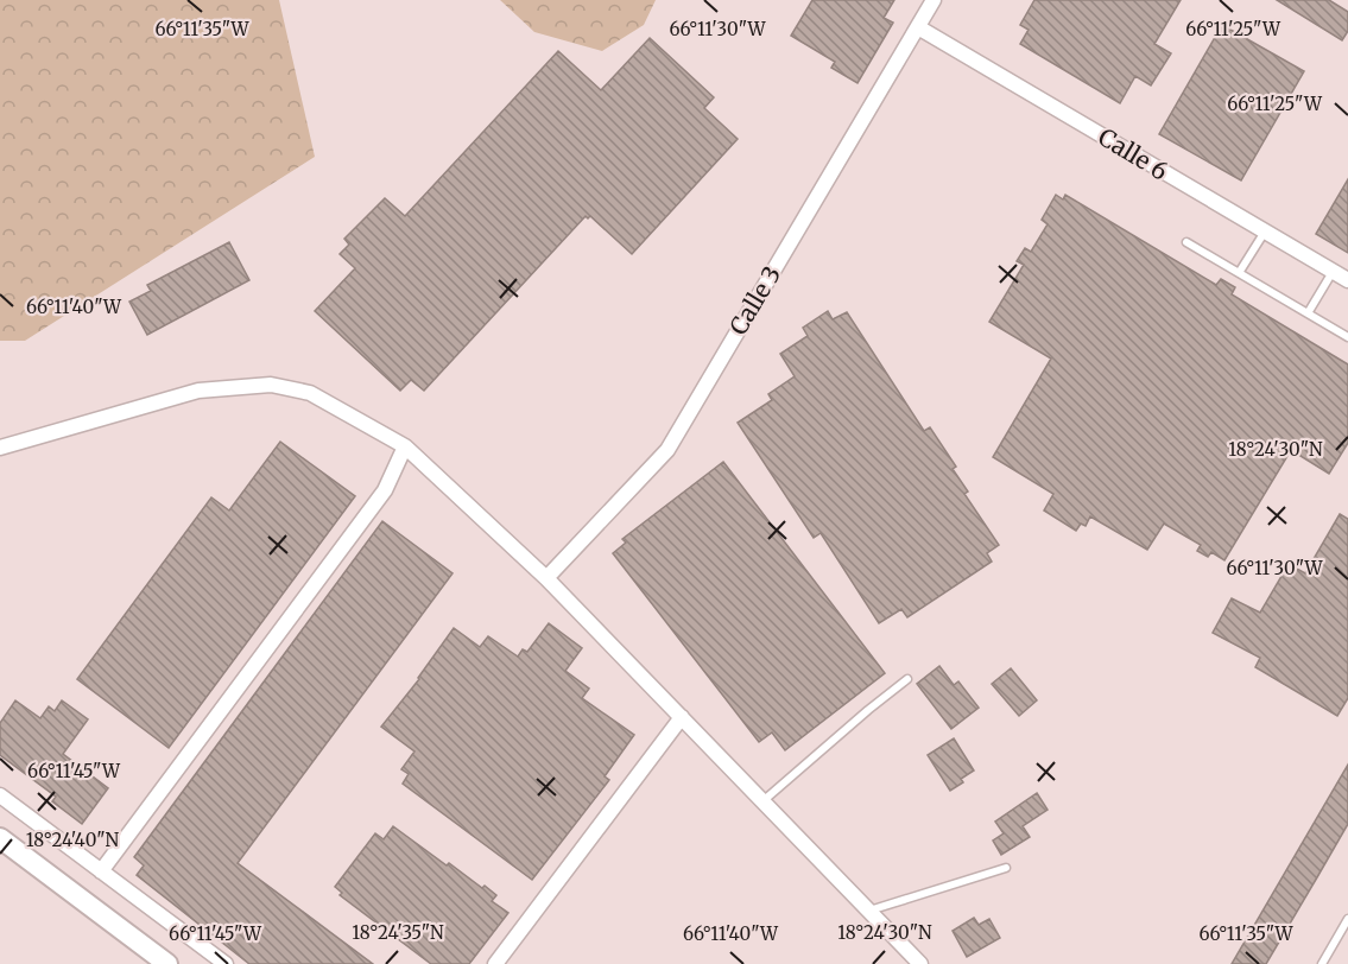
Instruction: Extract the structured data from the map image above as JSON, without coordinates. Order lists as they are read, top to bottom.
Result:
{
  "streets": {
    "street": ["Calle 6", "Calle 3"]
  },
  "crossings": [
    ["Calle 6", "Calle 3"]
  ],
  "coordinates": [
    "66°11'35\"W",
    "66°11'30\"W",
    "66°11'25\"W",
    "66°11'40\"W",
    "18°24'30\"N",
    "66°11'45\"W",
    "18°24'40\"N",
    "18°24'35\"N"
  ]
}
